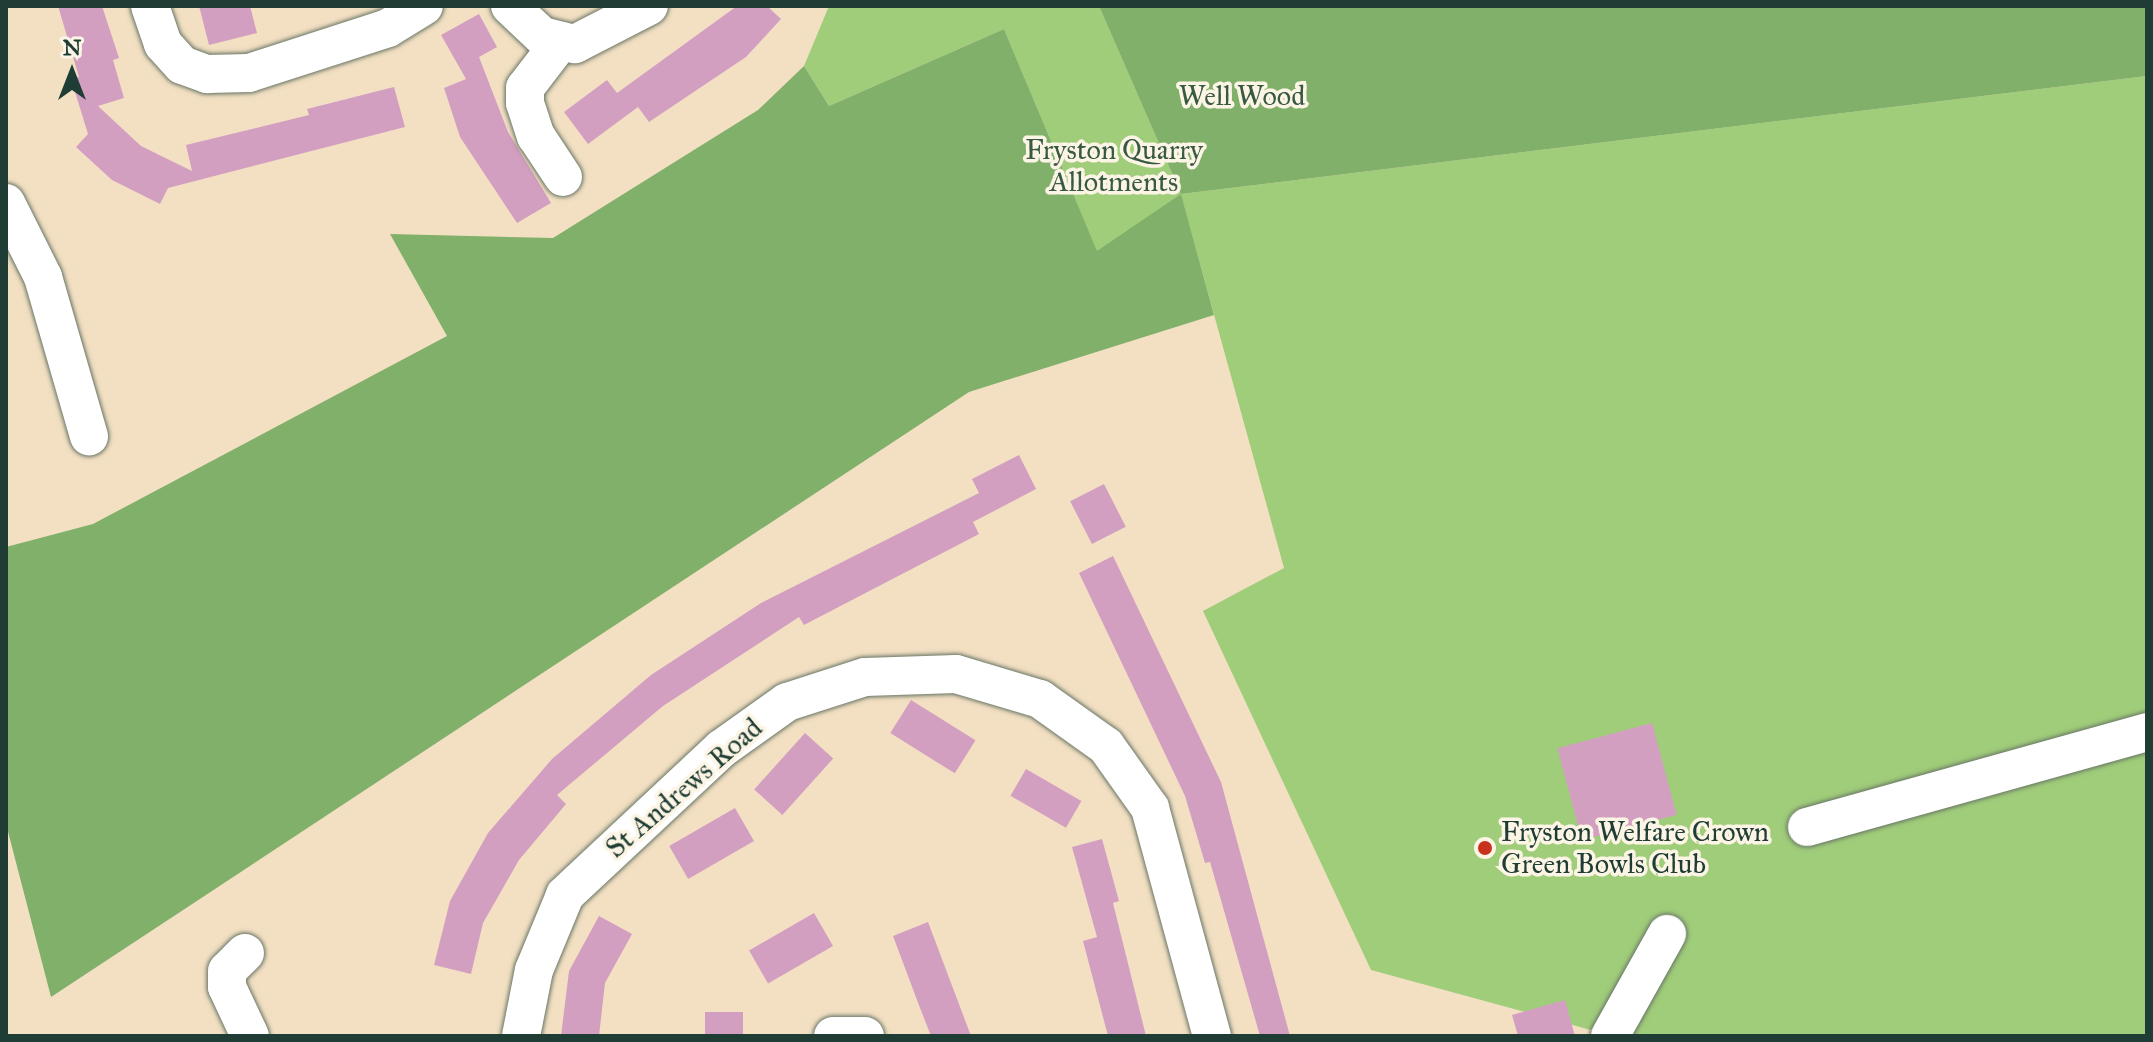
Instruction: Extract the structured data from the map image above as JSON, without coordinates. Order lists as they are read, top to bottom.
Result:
{
  "streets": {
    "street": ["St Andrews Road"]
  },
  "parks": ["Well Wood", "Fryston Quarry Allotments"],
  "places": ["Fryston Welfare Crown Green Bowls Club"],
  "north": "top"
}
